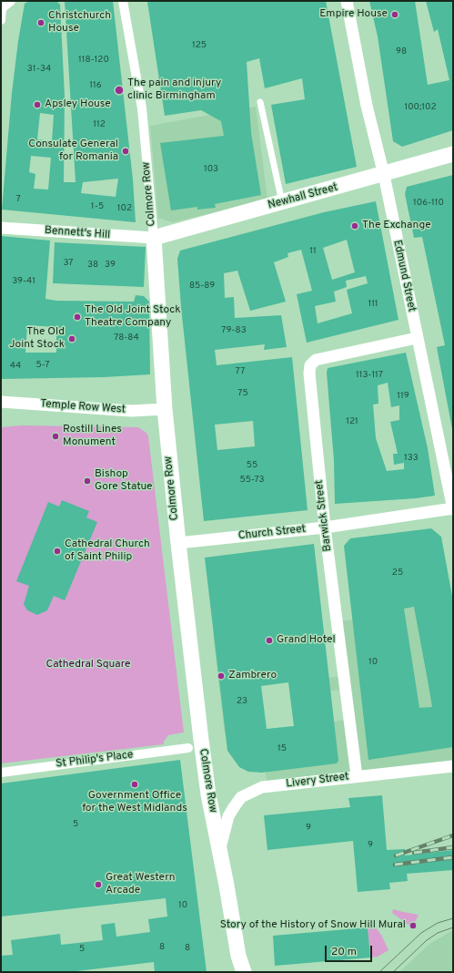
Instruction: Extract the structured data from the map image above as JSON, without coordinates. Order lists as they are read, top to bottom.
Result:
{
  "streets": {
    "street": [
      "Colmore Row",
      "Newhall Street",
      "Bennett's Hill",
      "Edmund Street",
      "Temple Row West",
      "Barwick Street",
      "Church Street",
      "St Philip's Place",
      "Livery Street"
    ]
  },
  "crossings": [
    ["Colmore Row", "Newhall Street"],
    ["Colmore Row", "Bennett's Hill"],
    ["Colmore Row", "Temple Row West"],
    ["Colmore Row", "Church Street"],
    ["Colmore Row", "Livery Street"],
    ["Newhall Street", "Bennett's Hill"],
    ["Newhall Street", "Edmund Street"],
    ["Edmund Street", "Barwick Street"],
    ["Edmund Street", "Church Street"],
    ["Barwick Street", "Church Street"],
    ["Barwick Street", "Livery Street"]
  ],
  "parks": ["Cathedral Square"],
  "places": [
    "Empire House",
    "Christchurch House",
    "The pain and injury clinic Birmingham",
    "Apsley House",
    "Consulate General for Romania",
    "The Exchange",
    "The Old Joint Stock Theatre Company",
    "The Old Joint Stock",
    "Rostill Lines Monument",
    "Bishop Gore Statue",
    "Cathedral Church of Saint Philip",
    "Grand Hotel",
    "Zambrero",
    "Government Office for the West Midlands",
    "Great Western Arcade",
    "Story of the History of Snow Hill Mural"
  ],
  "house_numbers": [
    "125",
    "98",
    "118-120",
    "31-34",
    "116",
    "100;102",
    "112",
    "103",
    "7",
    "106-110",
    "1-5",
    "102",
    "11",
    "37",
    "38",
    "39",
    "39-41",
    "85-89",
    "111",
    "79-83",
    "78-84",
    "5-7",
    "44",
    "77",
    "113-117",
    "75",
    "119",
    "121",
    "133",
    "55",
    "55-73",
    "25",
    "10",
    "23",
    "15",
    "5",
    "9",
    "9",
    "10",
    "8",
    "8",
    "5"
  ],
  "scale_bar": "20 m"
}
